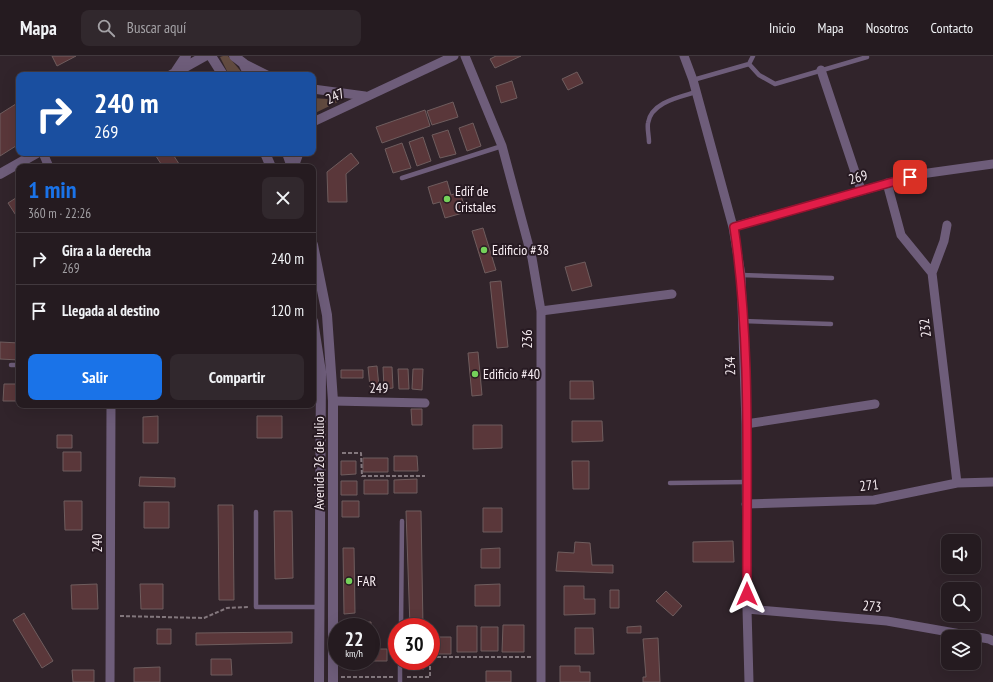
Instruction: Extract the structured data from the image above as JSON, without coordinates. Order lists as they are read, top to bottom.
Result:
{
  "streets": {
    "street": [
      "247",
      "269",
      "232",
      "236",
      "234",
      "249",
      "Avenida 26 de Julio",
      "271",
      "240",
      "273"
    ]
  },
  "crossings": [
    ["269", "234"],
    ["232", "271"],
    ["234", "271"],
    ["234", "273"],
    ["249", "Avenida 26 de Julio"]
  ],
  "places": [
    "Edif de Cristales",
    "Edificio #38",
    "Edificio #40",
    "FAR"
  ],
  "page": {
    "header": "Mapa",
    "search": "Buscar aquí",
    "nav": [
      "Inicio",
      "Mapa",
      "Nosotros",
      "Contacto"
    ],
    "turn": ["240 m", "269"],
    "heading": ["1 min", "360 m · 22:26"],
    "list": [
      {
        "name": "Gira a la derecha",
        "note": "269",
        "value": "240 m"
      },
      {
        "name": "Llegada al destino",
        "value": "120 m"
      }
    ],
    "buttons": ["Salir", "Compartir"],
    "speed": "22 km/h",
    "limit": "30"
  }
}
